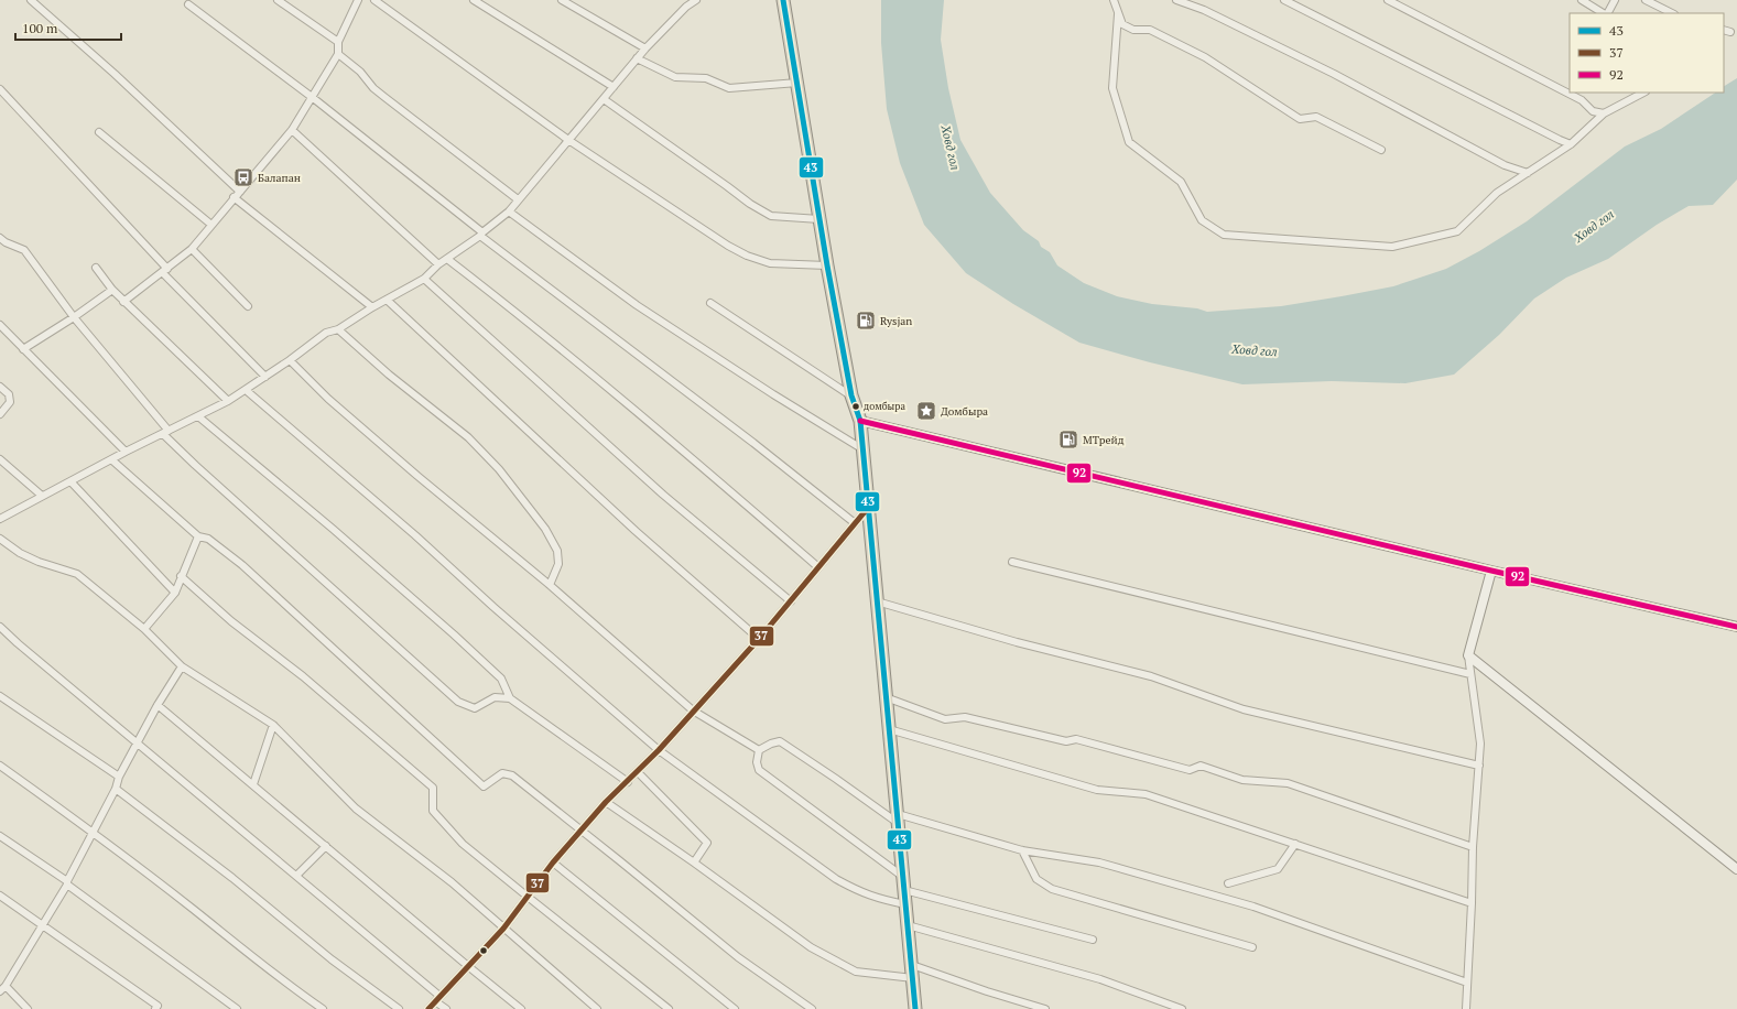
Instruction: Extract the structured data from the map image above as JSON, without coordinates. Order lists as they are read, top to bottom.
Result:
{
  "water": ["Ховд гол"],
  "places": {
    "bus stop": ["Балапан"],
    "fuel station": ["Rysjan", "MTрейд"],
    "other": ["домбыра"],
    "place": ["Домбыра"]
  },
  "lines": ["transit line 43", "transit line 92", "transit line 37"],
  "legend": ["43", "37", "92"],
  "scale_bar": "100 m"
}
